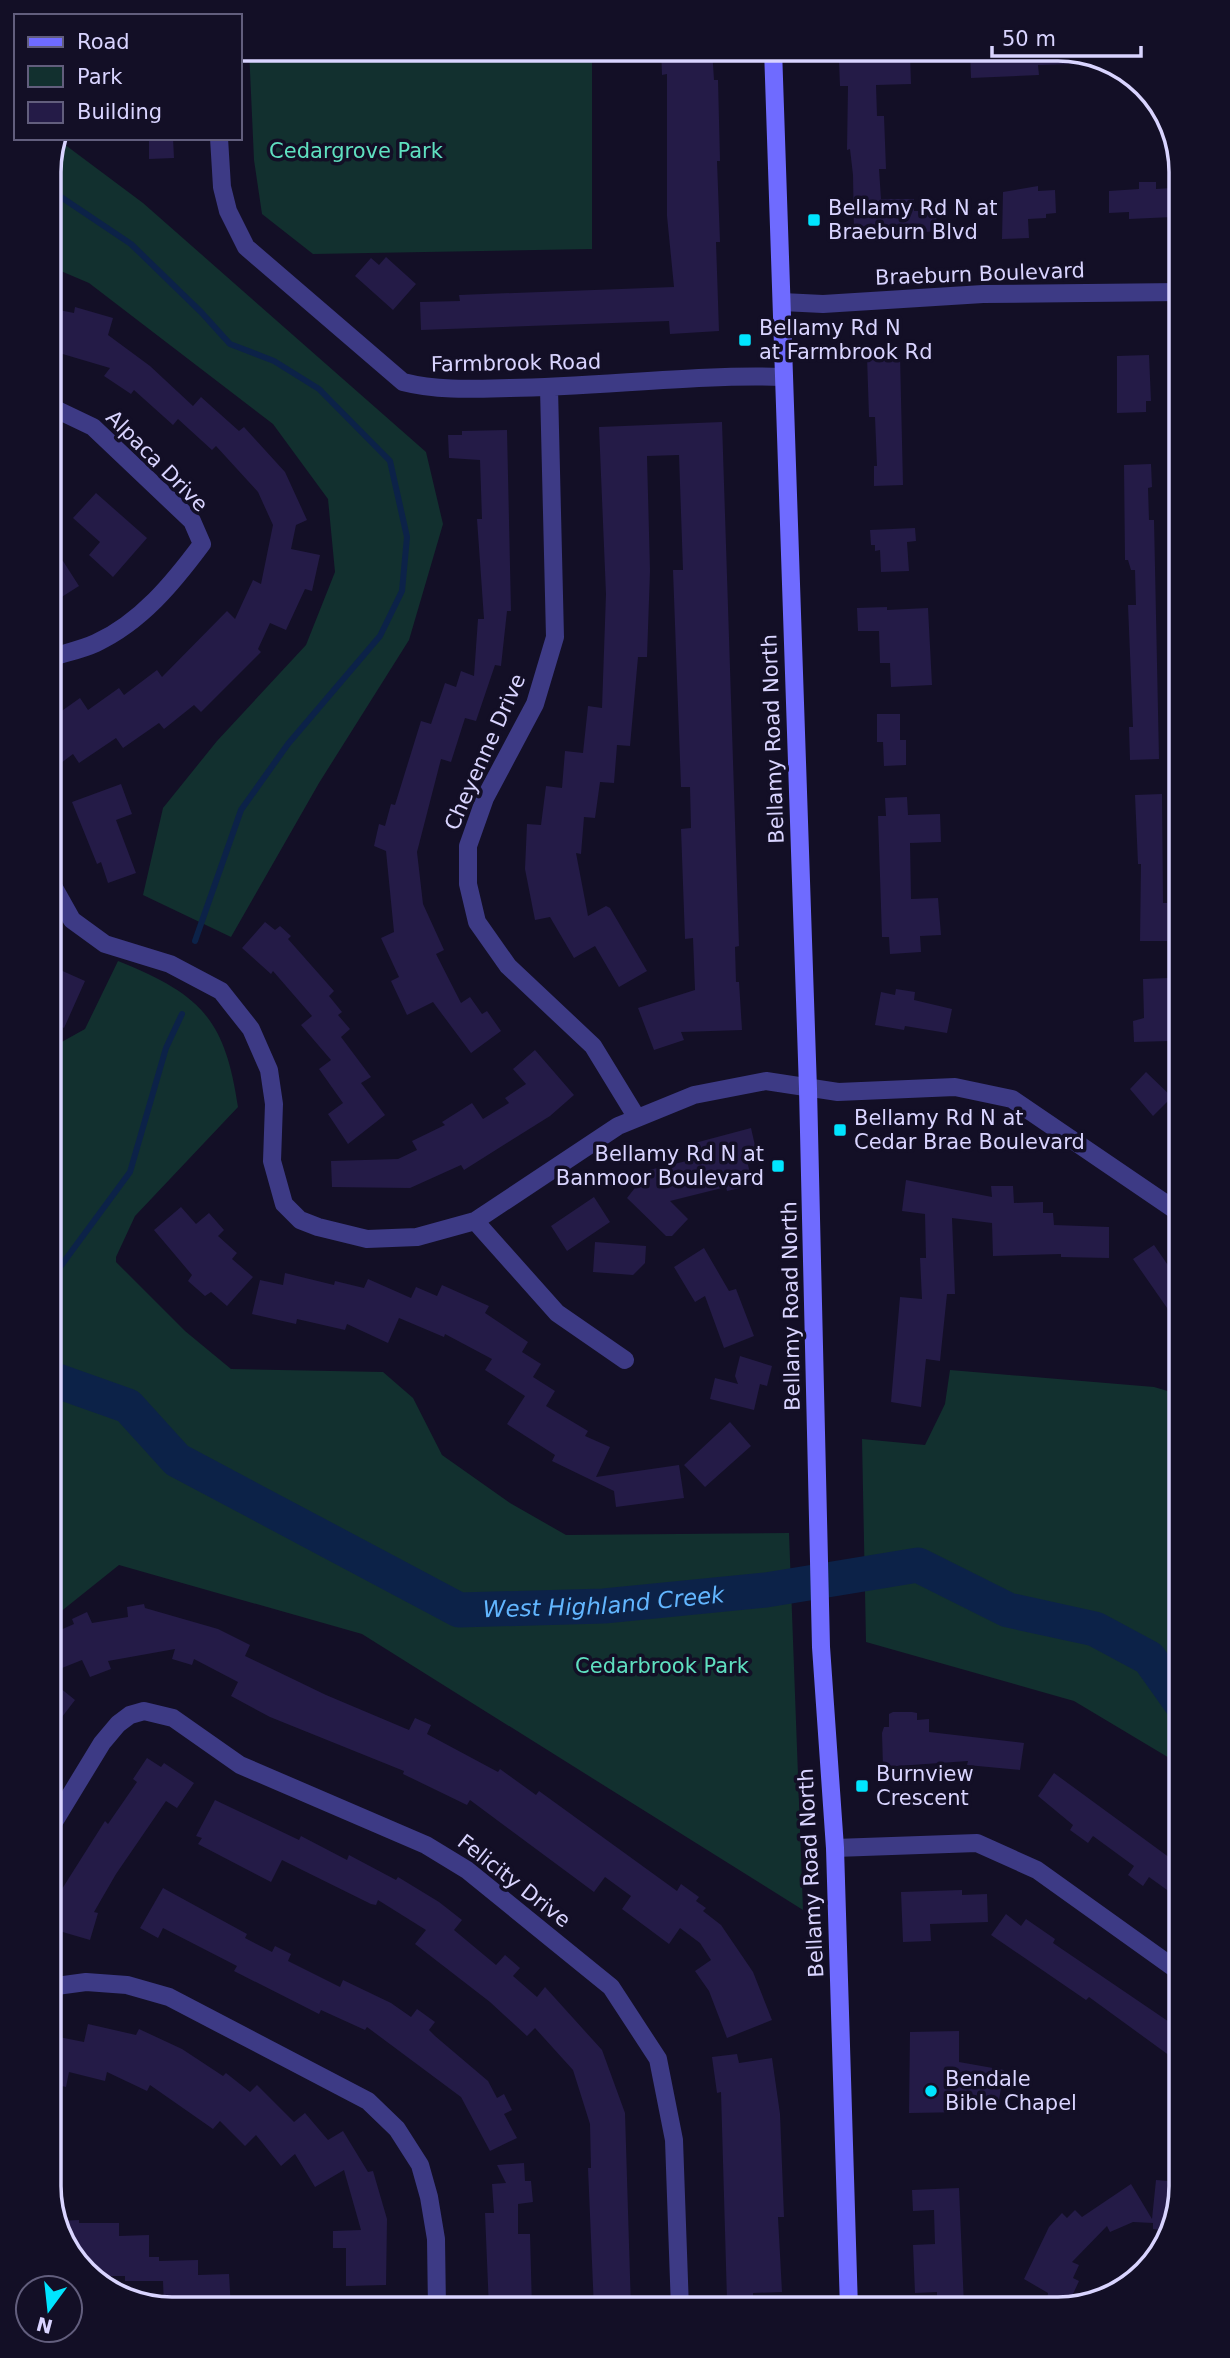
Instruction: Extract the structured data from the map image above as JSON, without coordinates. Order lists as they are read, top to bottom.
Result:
{
  "streets": {
    "street": [
      "Braeburn Boulevard",
      "Farmbrook Road",
      "Alpaca Drive",
      "Bellamy Road North",
      "Cheyenne Drive",
      "Felicity Drive"
    ]
  },
  "crossings": [
    ["Braeburn Boulevard", "Bellamy Road North"],
    ["Farmbrook Road", "Bellamy Road North"],
    ["Farmbrook Road", "Cheyenne Drive"]
  ],
  "water": ["West Highland Creek"],
  "parks": ["Cedargrove Park", "Cedarbrook Park"],
  "places": {
    "transit": [
      "Bellamy Rd N at Braeburn Blvd",
      "Bellamy Rd N at Farmbrook Rd",
      "Bellamy Rd N at Cedar Brae Boulevard",
      "Bellamy Rd N at Banmoor Boulevard",
      "Burnview Crescent"
    ],
    "other": ["Bendale Bible Chapel"]
  },
  "legend": ["Road", "Park", "Building"],
  "scale_bar": "50 m",
  "north": "bottom"
}
